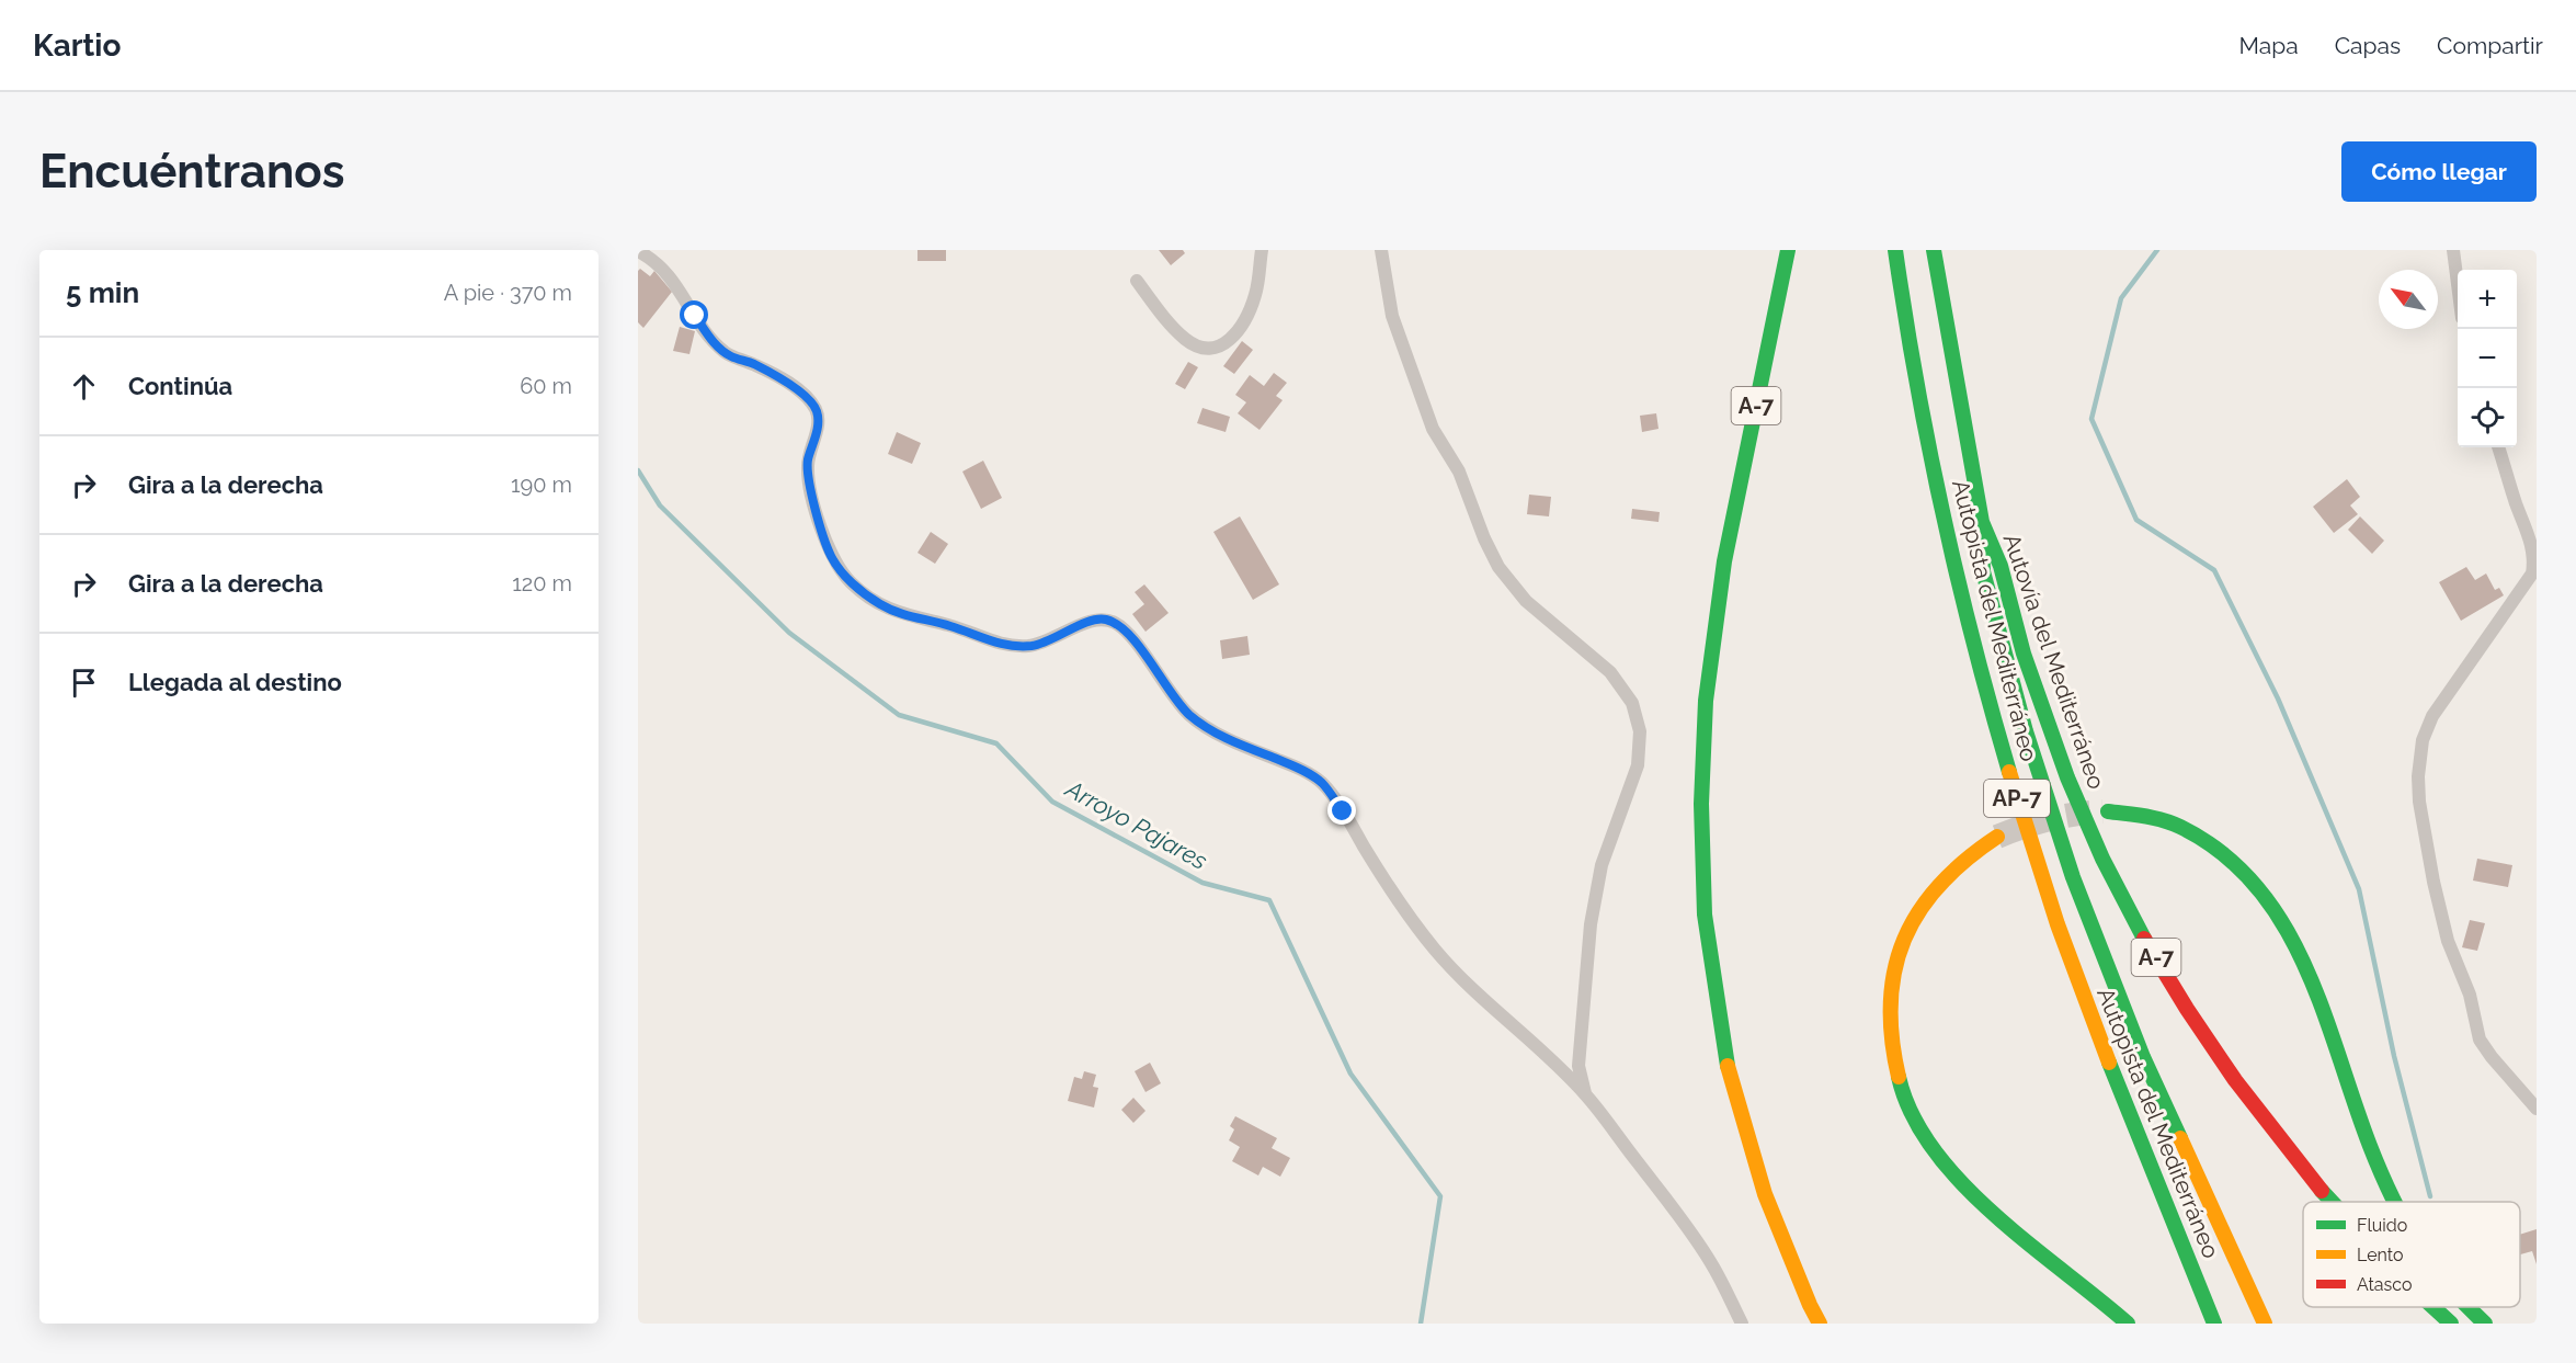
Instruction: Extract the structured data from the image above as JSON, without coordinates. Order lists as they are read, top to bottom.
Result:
{
  "streets": {
    "highway": [
      "A-7",
      "Autopista del Mediterráneo",
      "Autovía del Mediterráneo",
      "AP-7"
    ]
  },
  "crossings": [
    ["Autopista del Mediterráneo", "Autovía del Mediterráneo"]
  ],
  "water": ["Arroyo Pajares"],
  "legend": ["Fluido", "Lento", "Atasco"],
  "north": "top left",
  "page": {
    "header": "Kartio",
    "nav": ["Mapa", "Capas", "Compartir"],
    "buttons": "Cómo llegar",
    "title": "Encuéntranos",
    "heading": ["5 min", "A pie · 370 m"],
    "map_buttons": ["+", "−"],
    "list": [
      ["Continúa", "60 m"],
      ["Gira a la derecha", "190 m"],
      ["Gira a la derecha", "120 m"],
      "Llegada al destino"
    ]
  }
}
